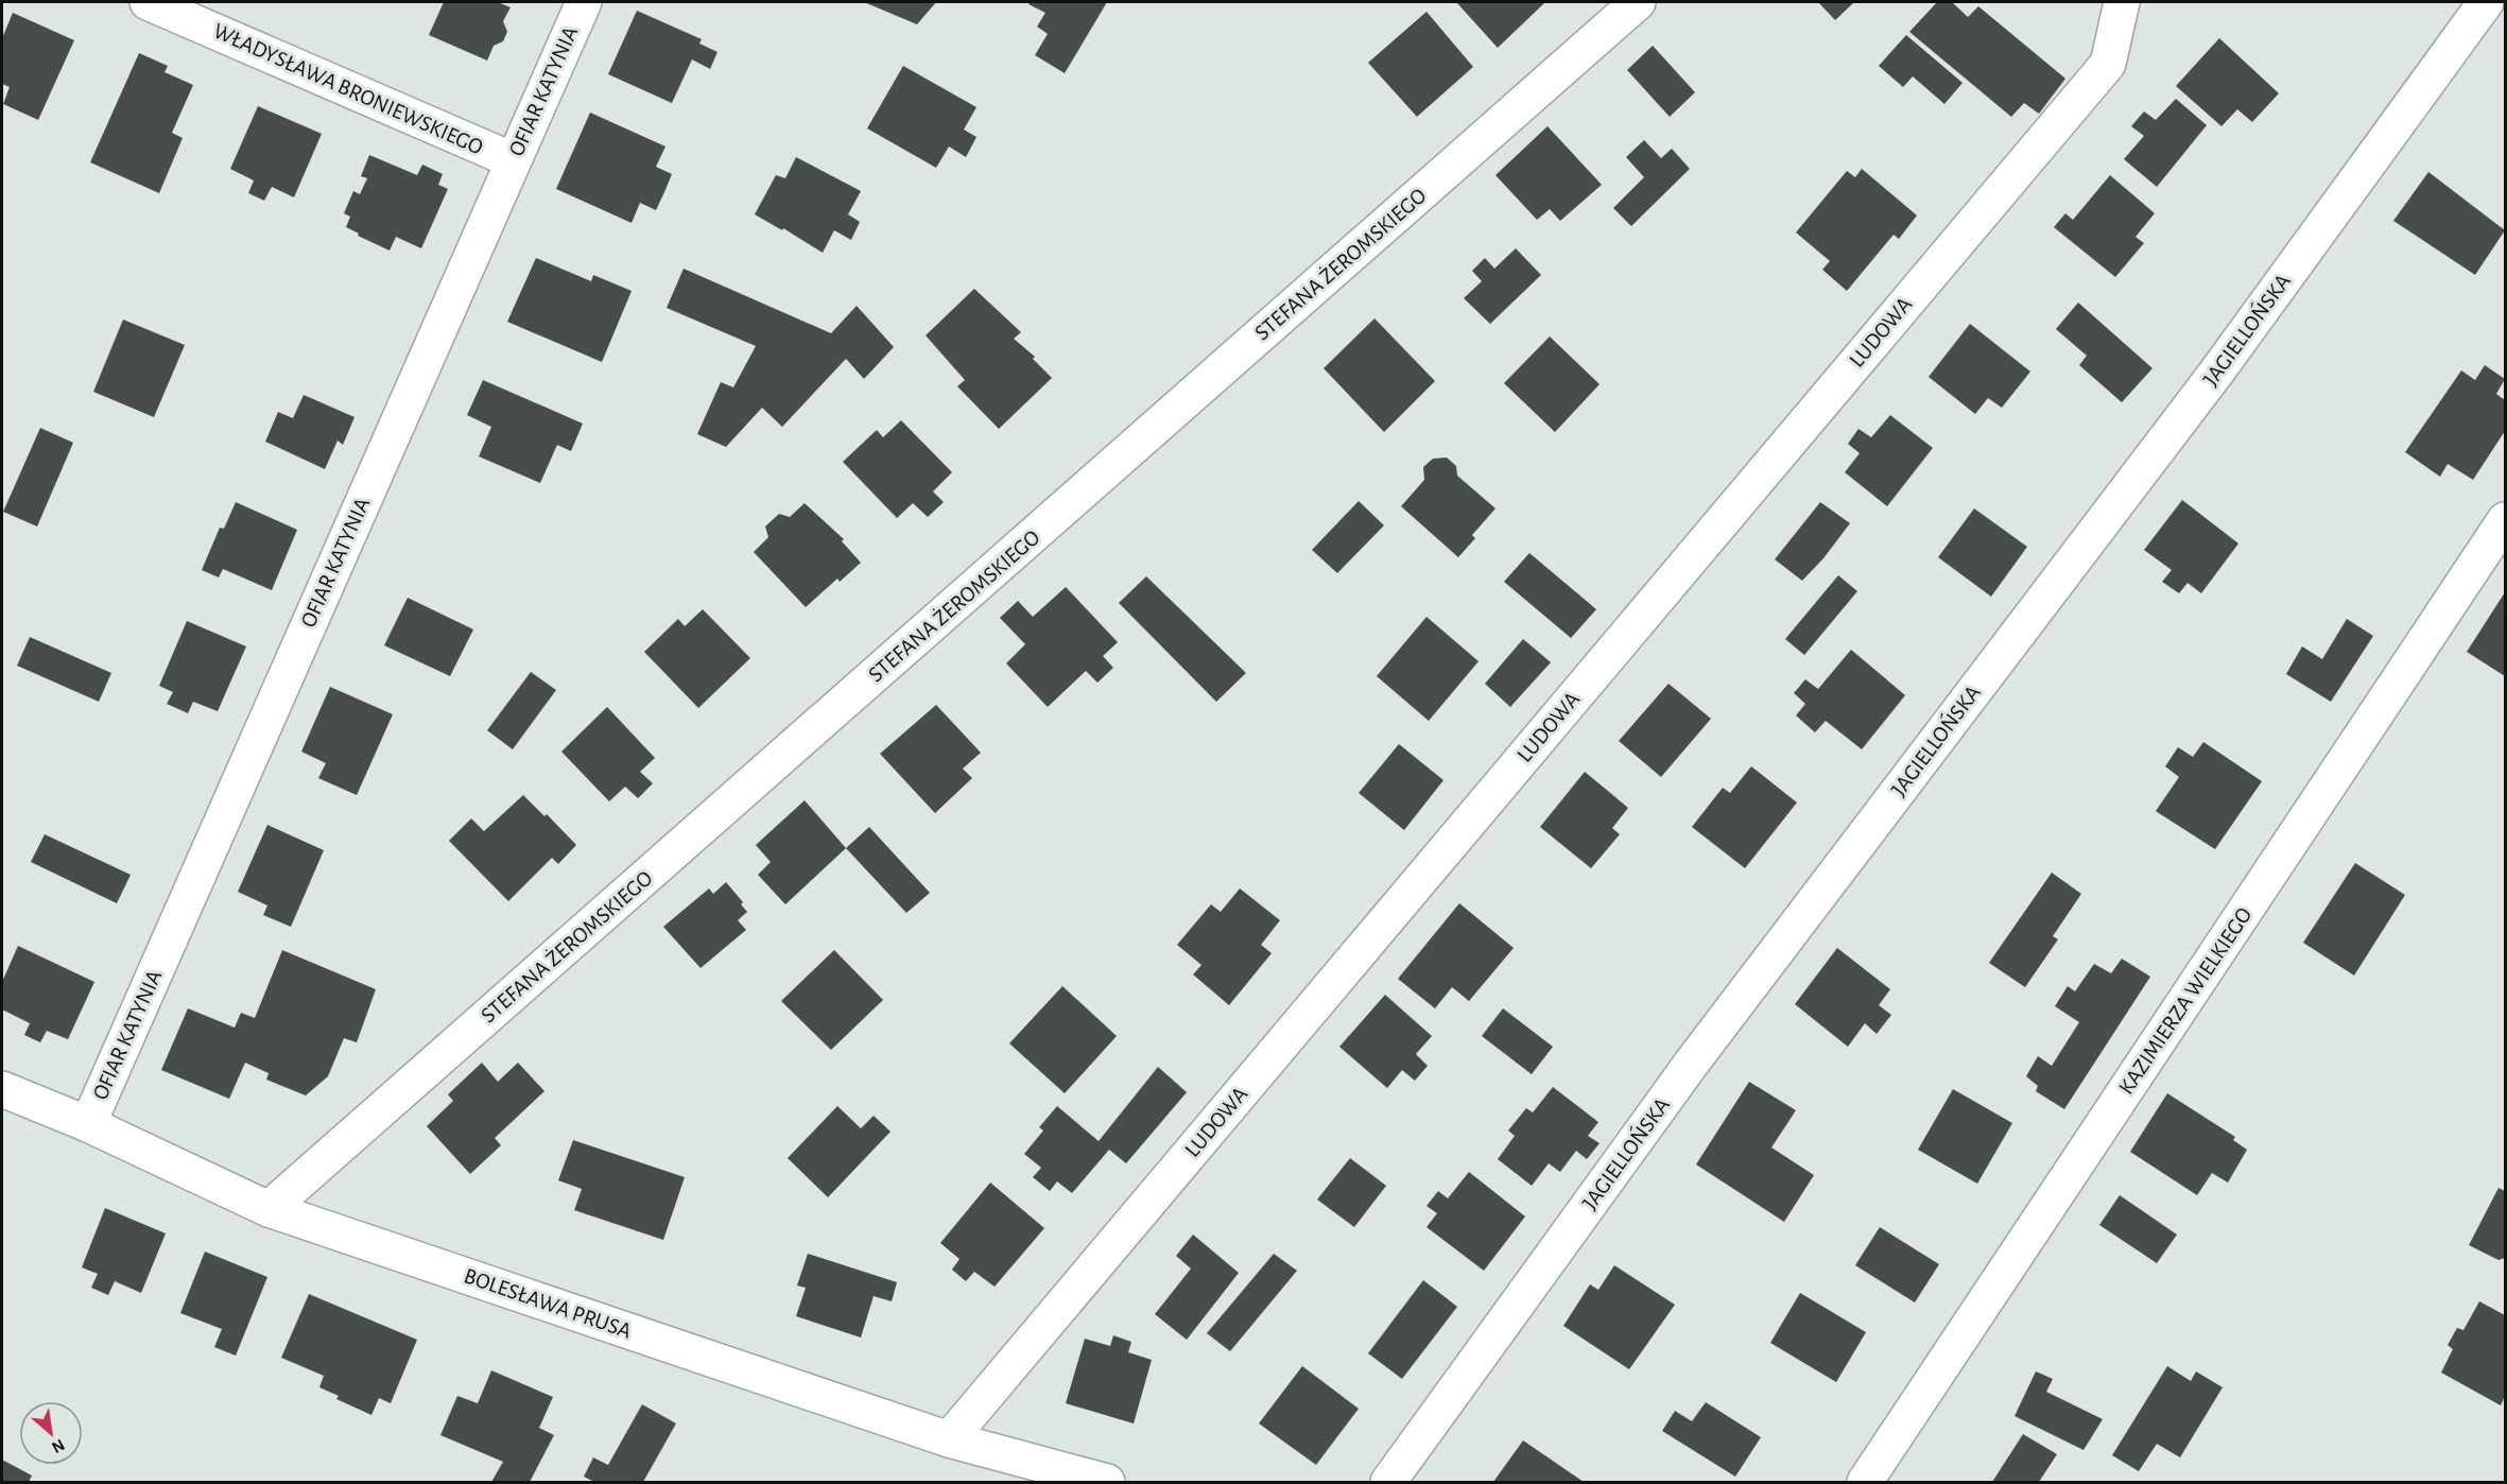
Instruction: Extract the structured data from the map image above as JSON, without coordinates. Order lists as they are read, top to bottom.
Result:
{
  "streets": {
    "street": [
      "WŁADYSŁAWA BRONIEWSKIEGO",
      "OFIAR KATYNIA",
      "STEFANA ŻEROMSKIEGO",
      "JAGIELLOŃSKA",
      "LUDOWA",
      "KAZIMIERZA WIELKIEGO",
      "BOLESŁAWA PRUSA"
    ]
  },
  "crossings": [
    ["WŁADYSŁAWA BRONIEWSKIEGO", "OFIAR KATYNIA"],
    ["OFIAR KATYNIA", "BOLESŁAWA PRUSA"],
    ["STEFANA ŻEROMSKIEGO", "BOLESŁAWA PRUSA"],
    ["LUDOWA", "BOLESŁAWA PRUSA"]
  ],
  "north": "bottom right"
}
